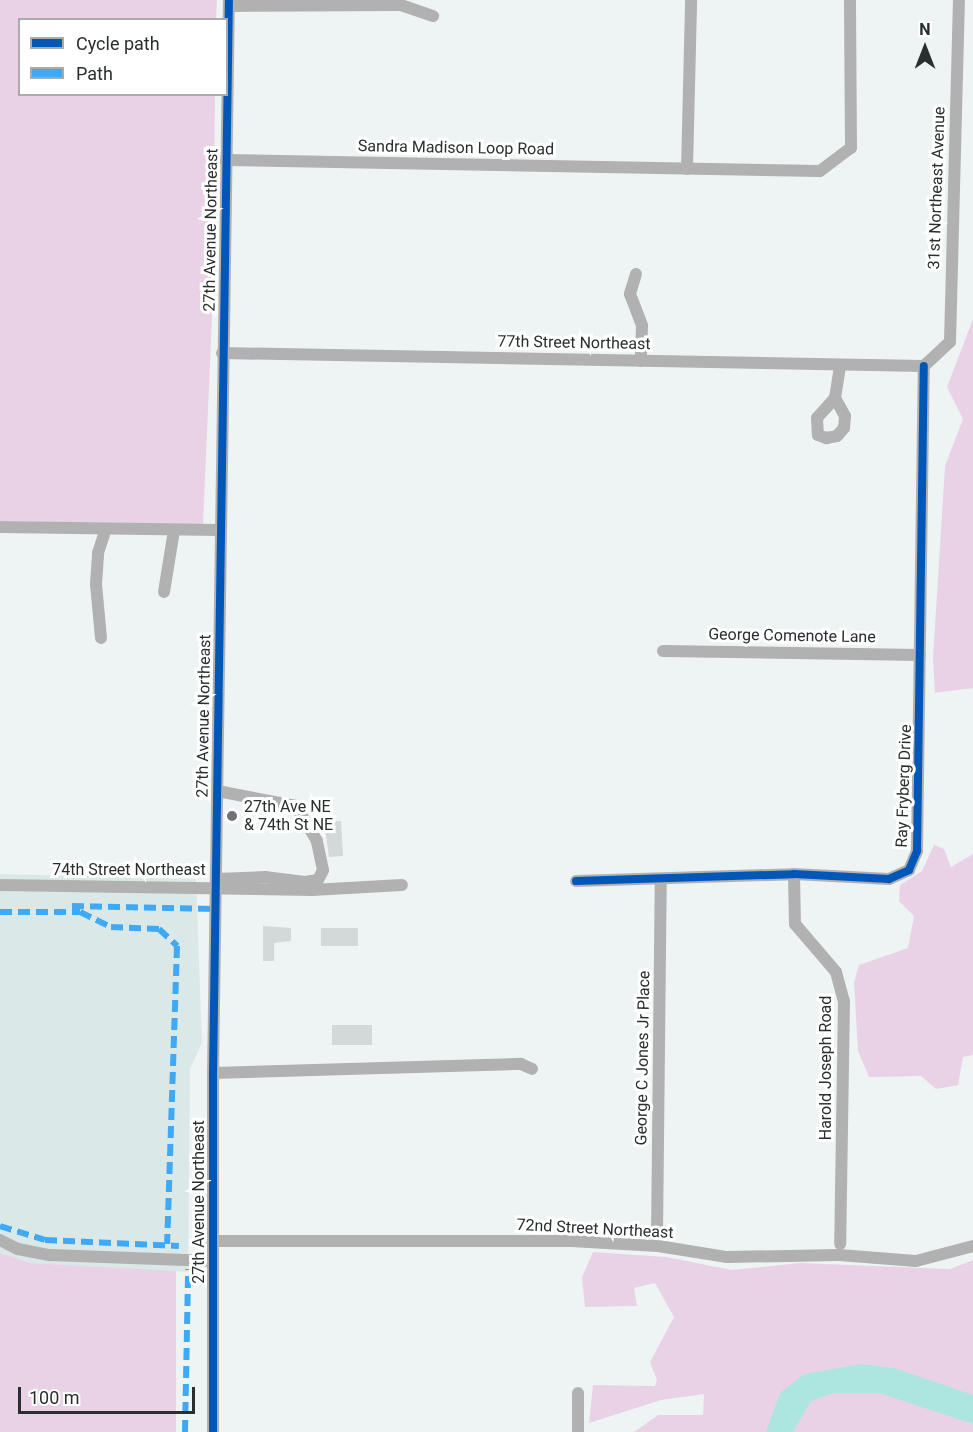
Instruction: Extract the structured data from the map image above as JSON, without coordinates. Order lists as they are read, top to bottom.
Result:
{
  "streets": {
    "street": [
      "Sandra Madison Loop Road",
      "31st Northeast Avenue",
      "27th Avenue Northeast",
      "77th Street Northeast",
      "George Comenote Lane",
      "Ray Fryberg Drive",
      "74th Street Northeast",
      "George C Jones Jr Place",
      "Harold Joseph Road",
      "72nd Street Northeast"
    ]
  },
  "crossings": [
    ["Sandra Madison Loop Road", "27th Avenue Northeast"],
    ["31st Northeast Avenue", "77th Street Northeast"],
    ["31st Northeast Avenue", "Ray Fryberg Drive"],
    ["27th Avenue Northeast", "77th Street Northeast"],
    ["27th Avenue Northeast", "74th Street Northeast"],
    ["27th Avenue Northeast", "72nd Street Northeast"],
    ["77th Street Northeast", "Ray Fryberg Drive"],
    ["George Comenote Lane", "Ray Fryberg Drive"],
    ["Ray Fryberg Drive", "George C Jones Jr Place"],
    ["Ray Fryberg Drive", "Harold Joseph Road"]
  ],
  "places": ["27th Ave NE & 74th St NE"],
  "legend": ["Cycle path", "Path"],
  "scale_bar": "100 m",
  "north": "top"
}
